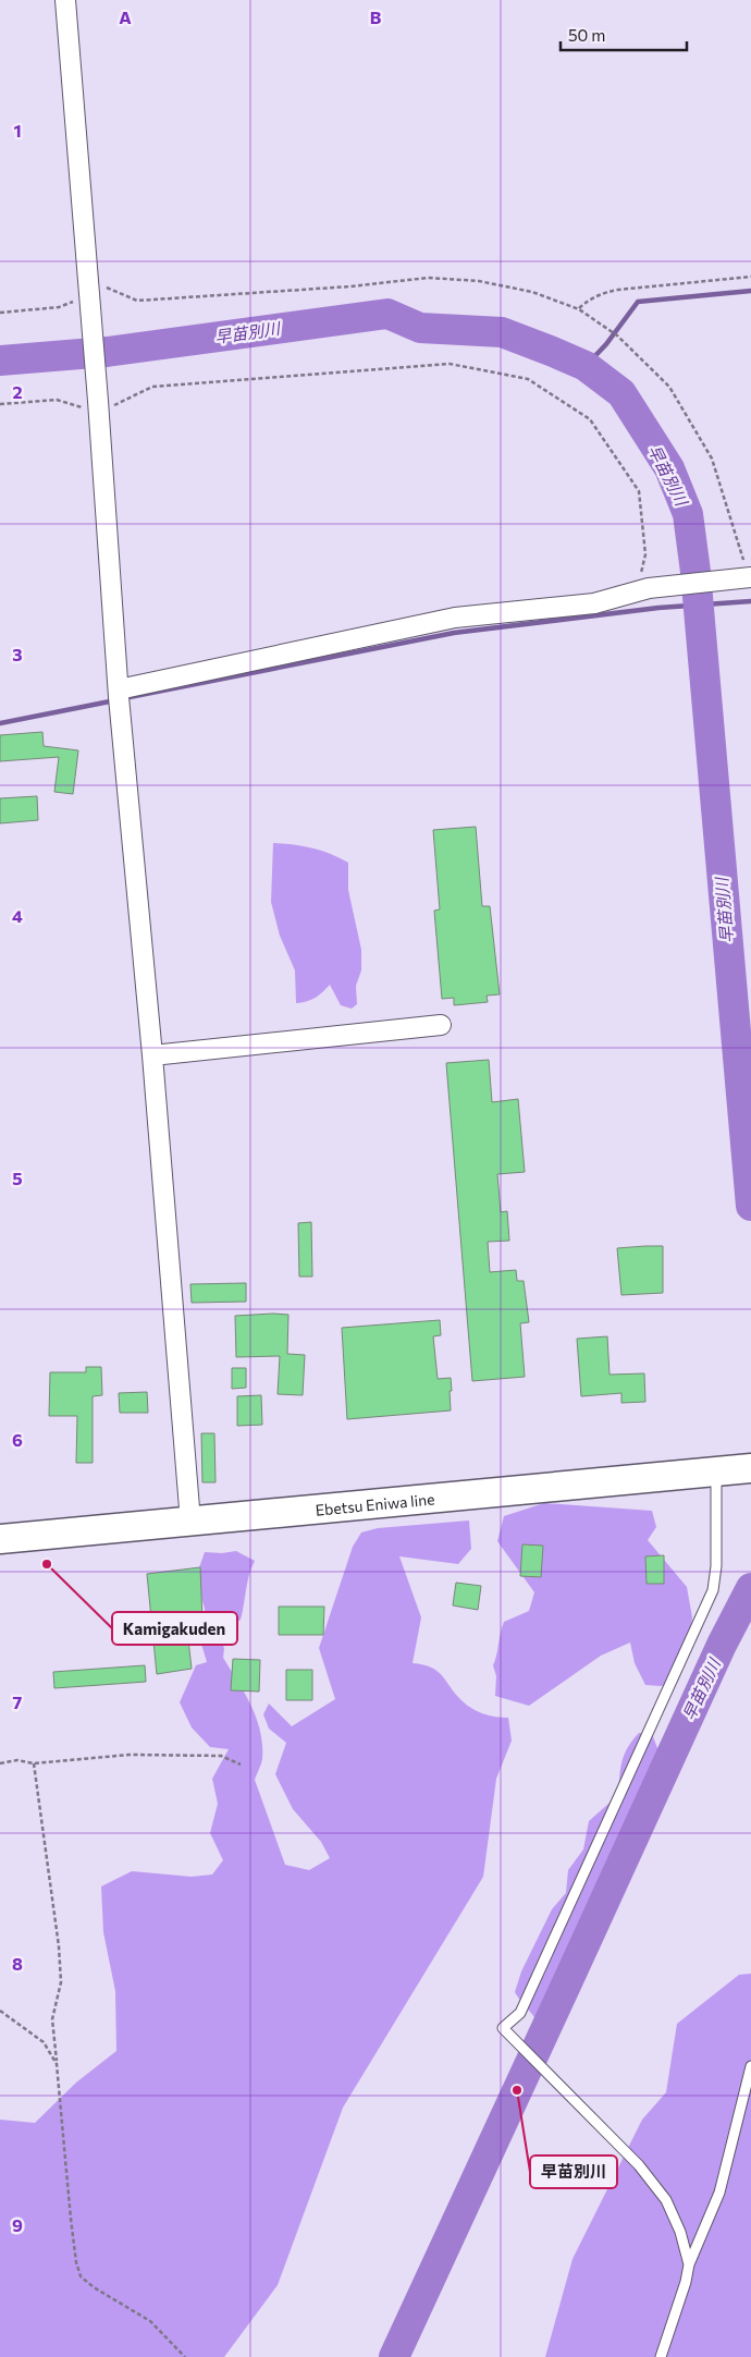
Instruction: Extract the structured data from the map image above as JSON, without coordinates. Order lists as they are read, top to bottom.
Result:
{
  "streets": {
    "main road": ["Ebetsu Eniwa line"]
  },
  "water": ["早苗別川"],
  "places": ["Kamigakuden", "早苗別川"],
  "scale_bar": "50 m",
  "grid": {
    "columns": ["A", "B"],
    "rows": [
      "1",
      "2",
      "3",
      "4",
      "5",
      "6",
      "7",
      "8",
      "9"
    ]
  }
}
